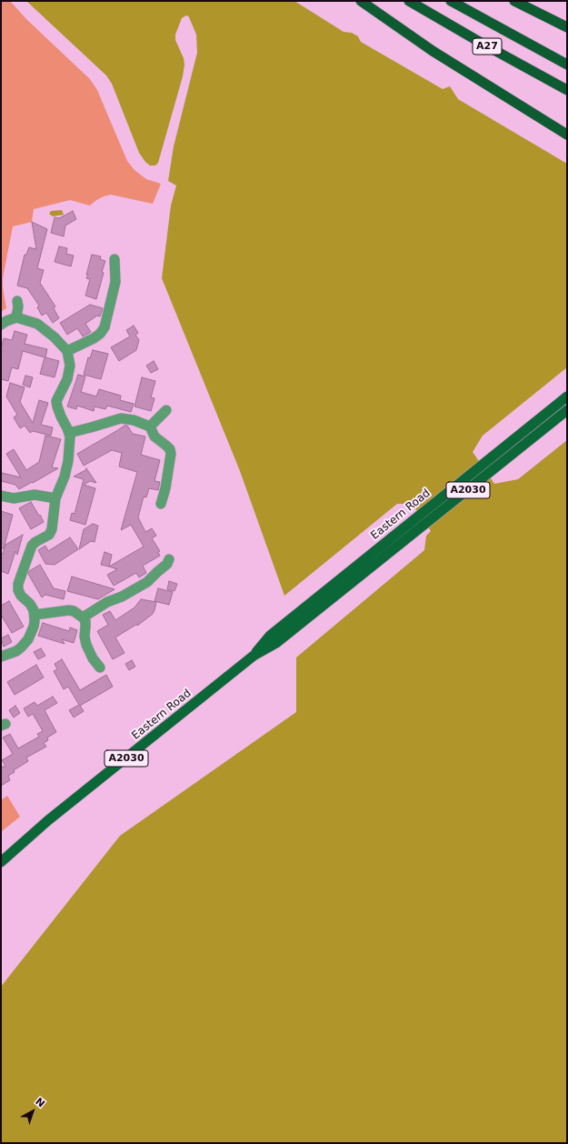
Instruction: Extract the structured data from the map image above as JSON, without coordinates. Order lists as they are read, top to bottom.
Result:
{
  "streets": {
    "highway": ["A27"],
    "main road": ["A2030", "Eastern Road"]
  },
  "north": "top right"
}
